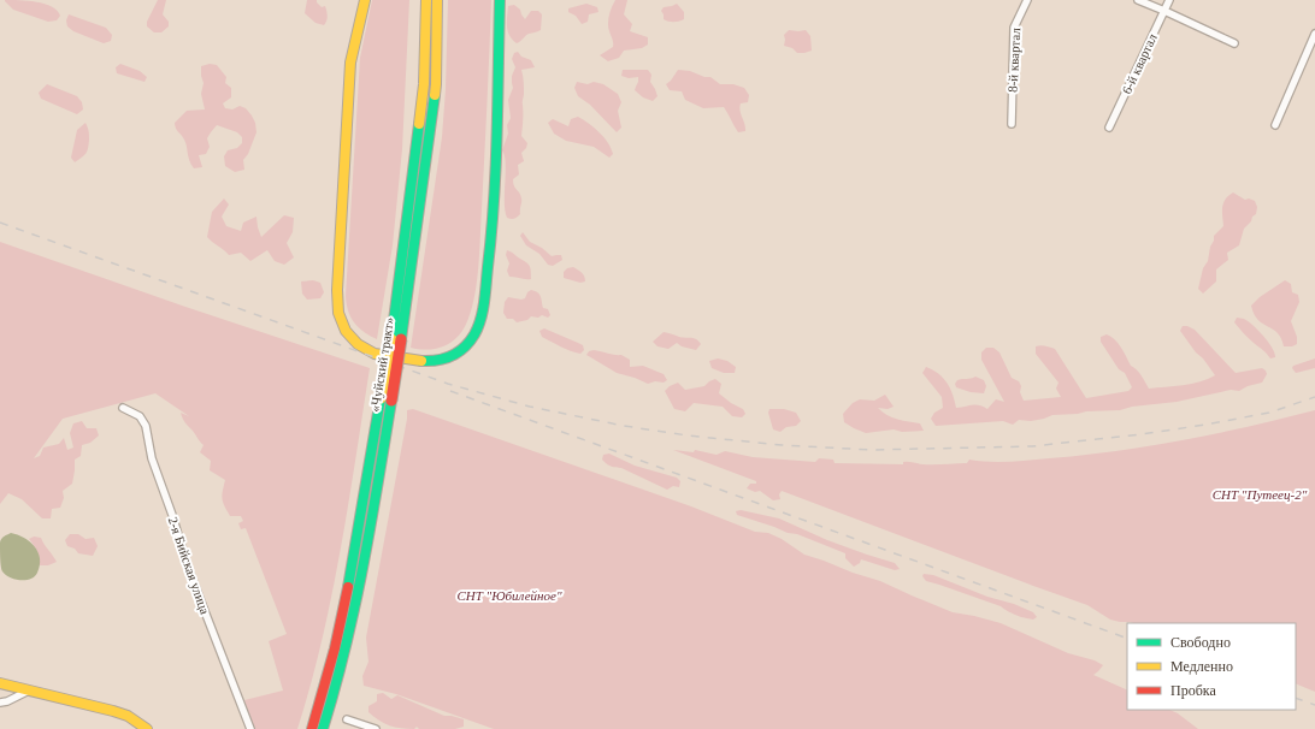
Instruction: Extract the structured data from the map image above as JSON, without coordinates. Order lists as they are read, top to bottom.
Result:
{
  "streets": {
    "main road": ["«Чуйский тракт»"],
    "street": ["8-й квартал", "6-й квартал", "2-я Бийская улица"]
  },
  "parks": ["СНТ \"Путеец-2\"", "СНТ \"Юбилейное\""],
  "legend": ["Свободно", "Медленно", "Пробка"]
}
